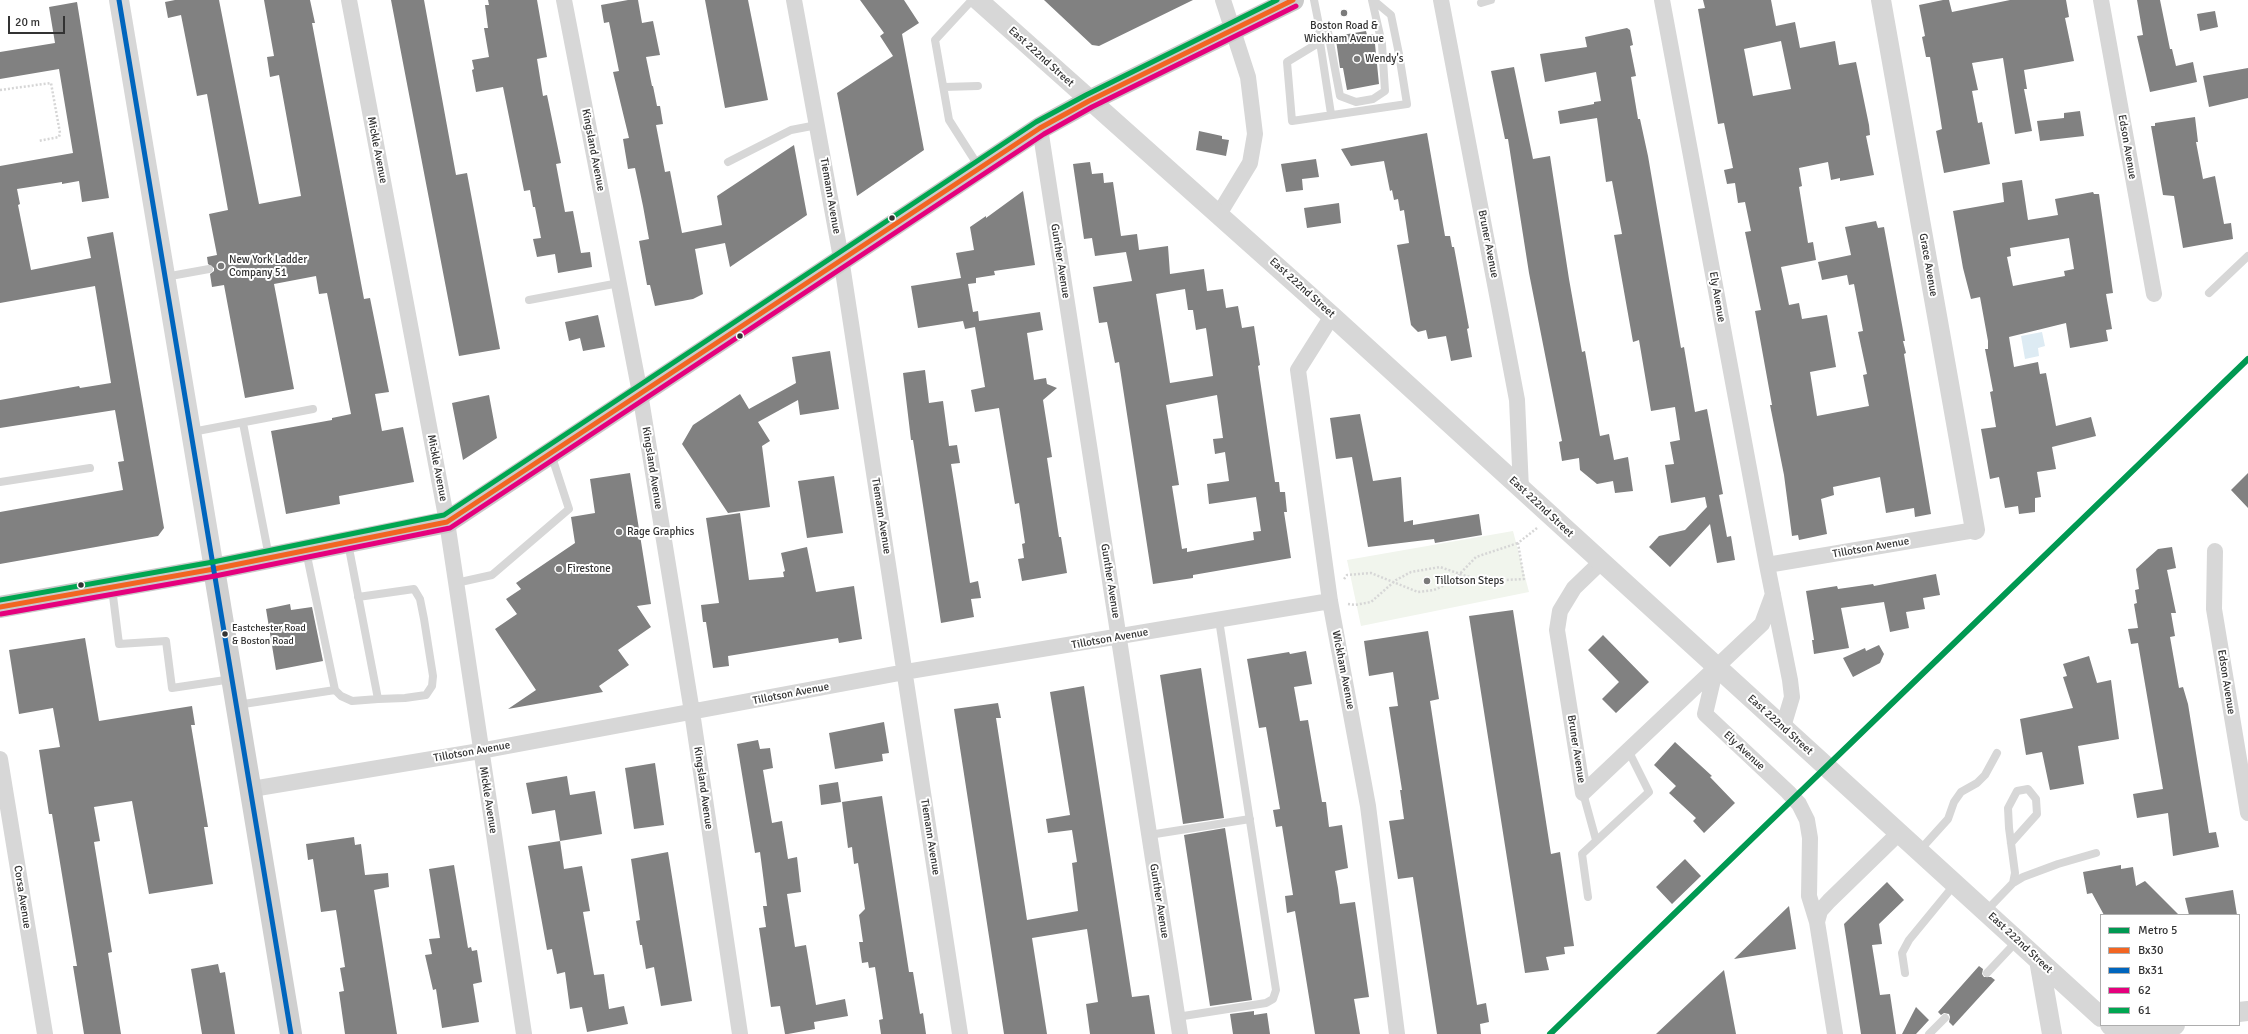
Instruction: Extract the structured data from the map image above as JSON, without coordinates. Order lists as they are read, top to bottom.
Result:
{
  "streets": {
    "street": [
      "East 222nd Street",
      "Edson Avenue",
      "Mickle Avenue",
      "Kingsland Avenue",
      "Tiemann Avenue",
      "Bruner Avenue",
      "Gunther Avenue",
      "Grace Avenue",
      "Ely Avenue",
      "Tillotson Avenue",
      "Wickham Avenue",
      "Corsa Avenue"
    ]
  },
  "crossings": [
    ["East 222nd Street", "Bruner Avenue"],
    ["East 222nd Street", "Ely Avenue"],
    ["East 222nd Street", "Wickham Avenue"],
    ["Mickle Avenue", "Tillotson Avenue"],
    ["Kingsland Avenue", "Tillotson Avenue"],
    ["Tiemann Avenue", "Tillotson Avenue"],
    ["Bruner Avenue", "Ely Avenue"],
    ["Gunther Avenue", "Tillotson Avenue"],
    ["Grace Avenue", "Tillotson Avenue"],
    ["Ely Avenue", "Tillotson Avenue"],
    ["Tillotson Avenue", "Wickham Avenue"]
  ],
  "places": [
    "Boston Road & Wickham Avenue",
    "Wendy's",
    "New York Ladder Company 51",
    "Rage Graphics",
    "Firestone",
    "Tillotson Steps",
    "Eastchester Road & Boston Road"
  ],
  "lines": [
    "transit line Bx30",
    "transit line Bx31",
    "transit line 61",
    "transit line 62",
    "metro line 5"
  ],
  "legend": [
    "Metro 5",
    "Bx30",
    "Bx31",
    "62",
    "61"
  ],
  "scale_bar": "20 m"
}
